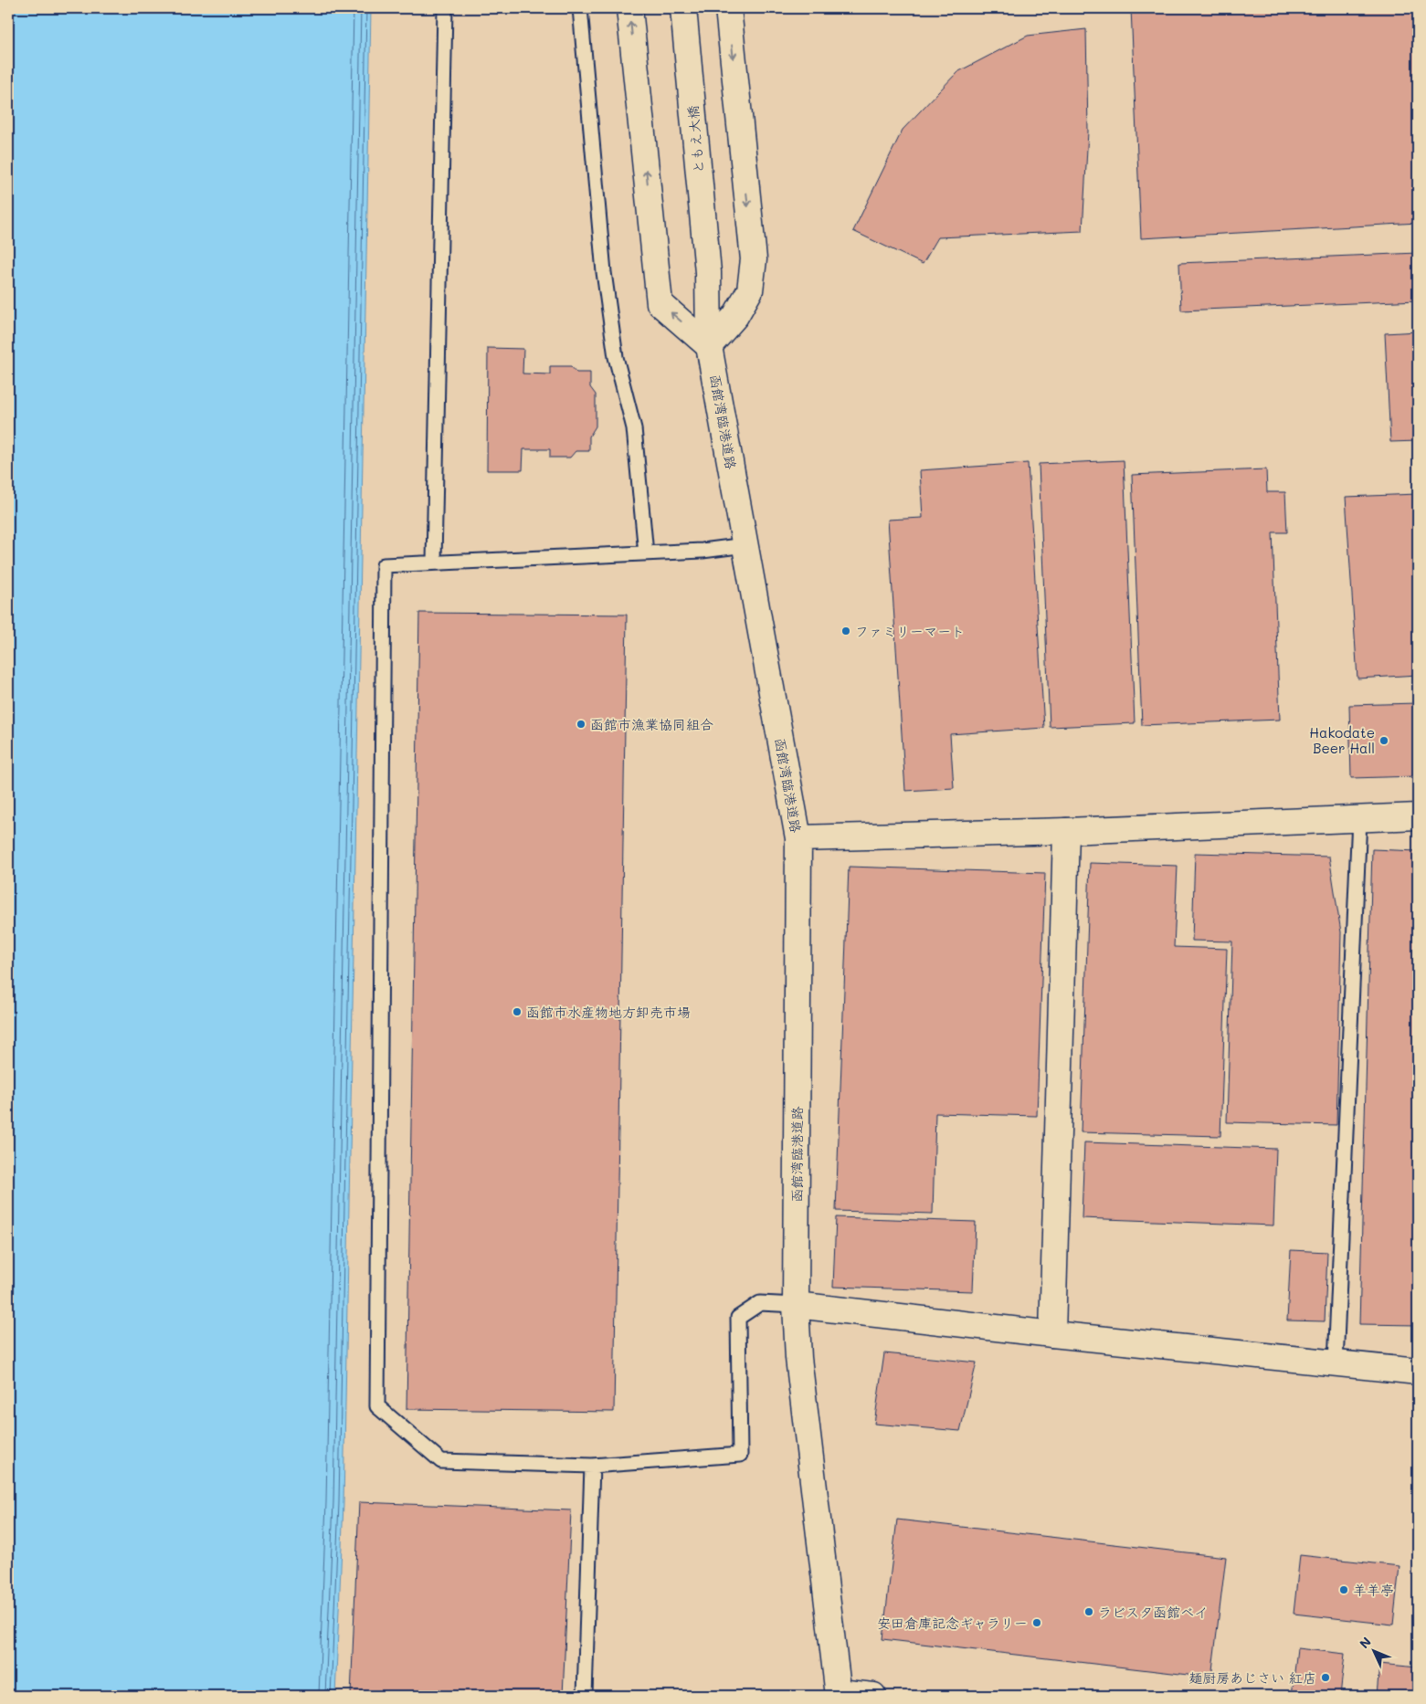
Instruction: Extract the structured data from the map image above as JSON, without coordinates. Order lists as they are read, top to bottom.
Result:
{
  "streets": {
    "street": ["ともえ大橋", "函館湾臨港道路"]
  },
  "crossings": [
    ["ともえ大橋", "函館湾臨港道路"]
  ],
  "places": [
    "ファミリーマート",
    "函館市漁業協同組合",
    "Hakodate Beer Hall",
    "函館市水産物地方卸売市場",
    "羊羊亭",
    "ラビスタ函館ベイ",
    "安田倉庫記念ギャラリー",
    "麺厨房あじさい 紅店"
  ],
  "north": "top left"
}
